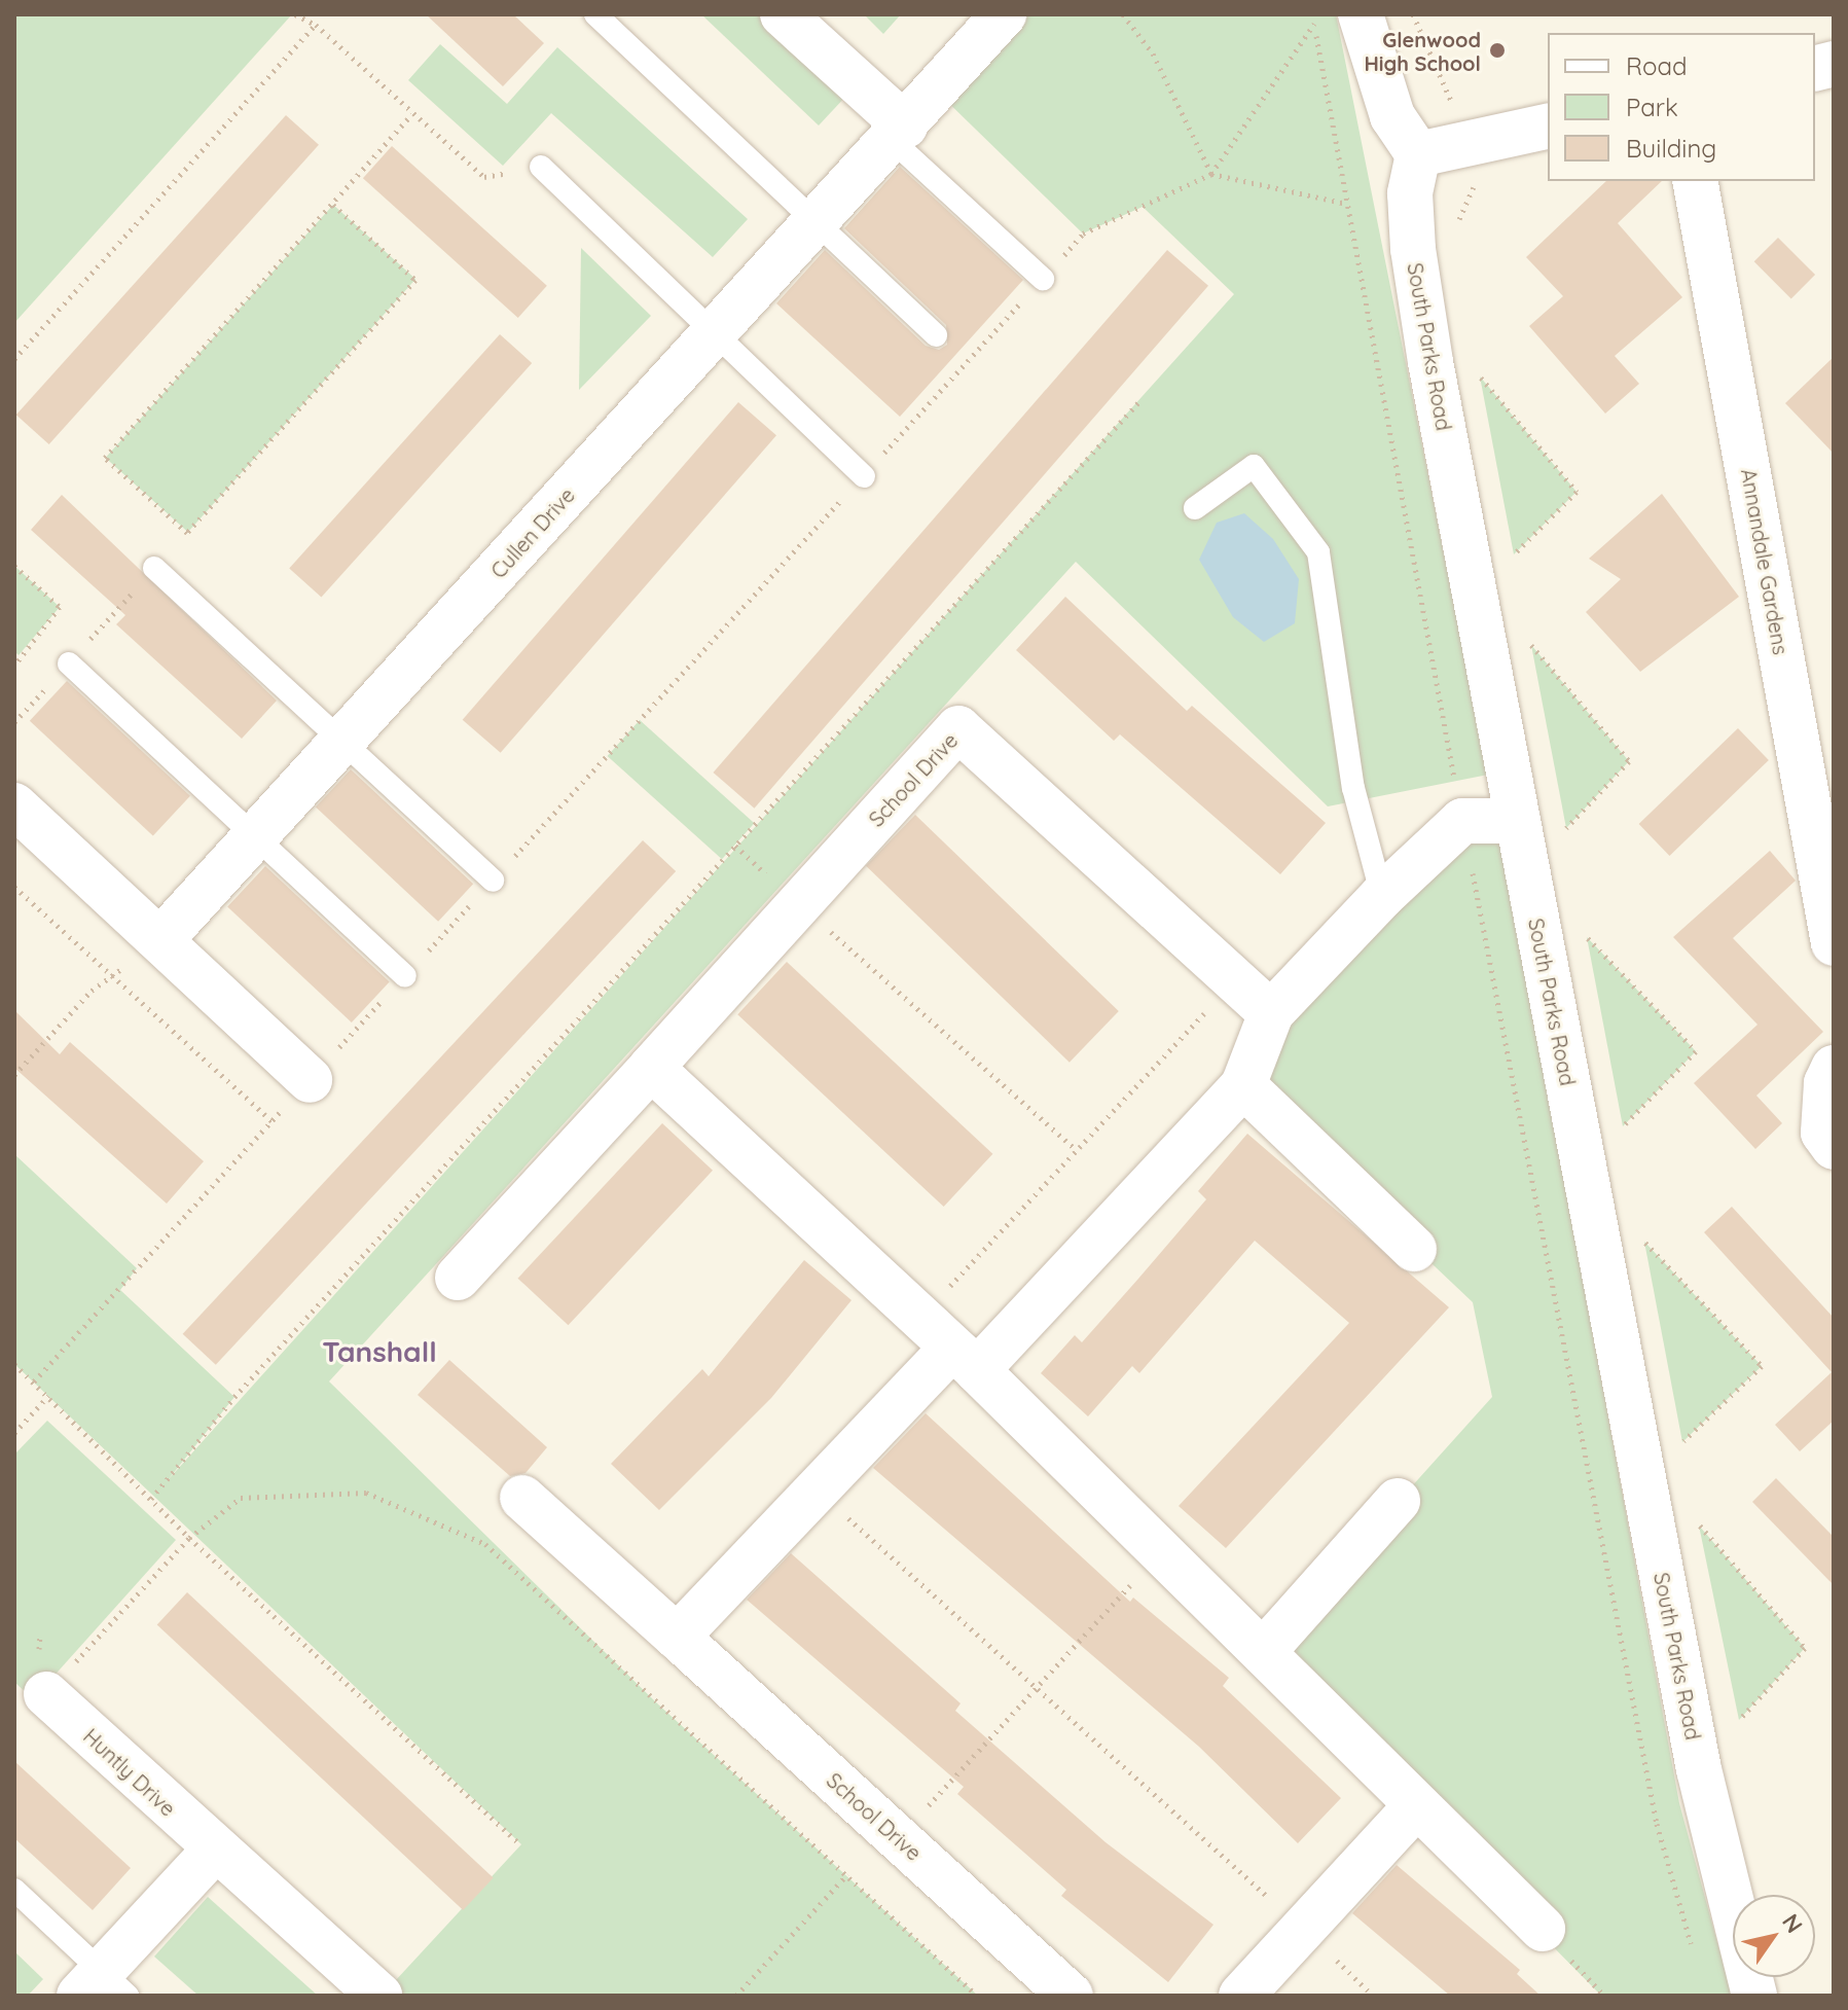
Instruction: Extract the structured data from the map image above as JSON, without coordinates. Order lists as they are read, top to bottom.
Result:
{
  "streets": {
    "street": [
      "South Parks Road",
      "Cullen Drive",
      "Annandale Gardens",
      "School Drive",
      "Huntly Drive"
    ]
  },
  "districts": ["Tanshall"],
  "places": ["Glenwood High School"],
  "legend": ["Road", "Park", "Building"],
  "north": "top right"
}
